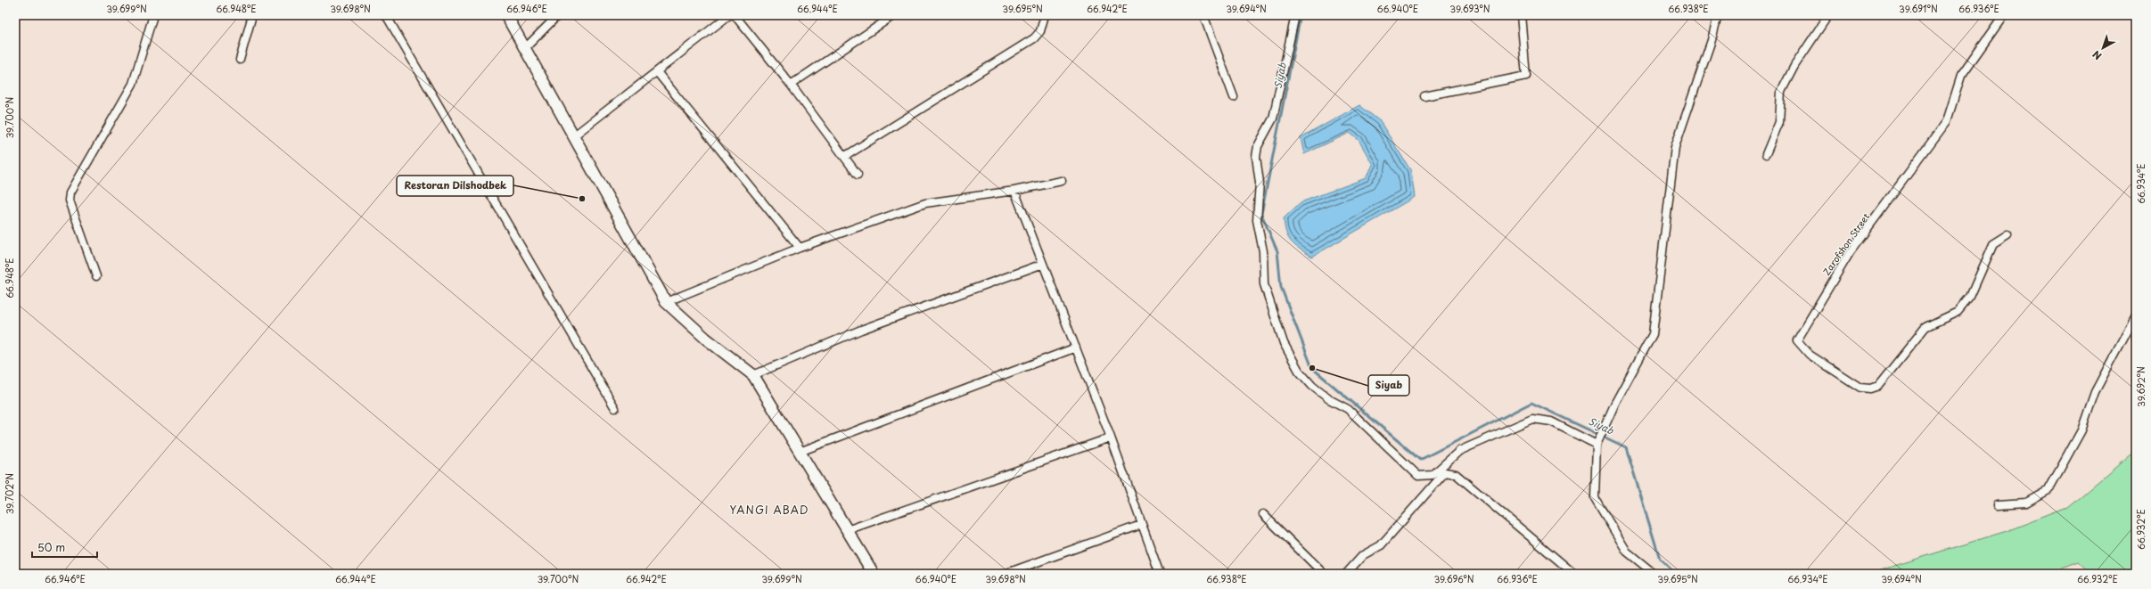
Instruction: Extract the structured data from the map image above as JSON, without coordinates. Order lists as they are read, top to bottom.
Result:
{
  "streets": {
    "street": ["Zarofshon Street"]
  },
  "districts": ["YANGI ABAD"],
  "water": ["Siyab"],
  "places": ["Restoran Dilshodbek", "Siyab"],
  "scale_bar": "50 m",
  "north": "bottom left",
  "coordinates": [
    "39.699°N",
    "66.948°E",
    "39.698°N",
    "66.946°E",
    "66.944°E",
    "39.695°N",
    "66.942°E",
    "39.694°N",
    "66.940°E",
    "39.693°N",
    "66.938°E",
    "39.691°N",
    "66.936°E",
    "39.700°N",
    "66.934°E",
    "39.692°N",
    "39.702°N",
    "66.932°E",
    "39.696°N"
  ]
}
